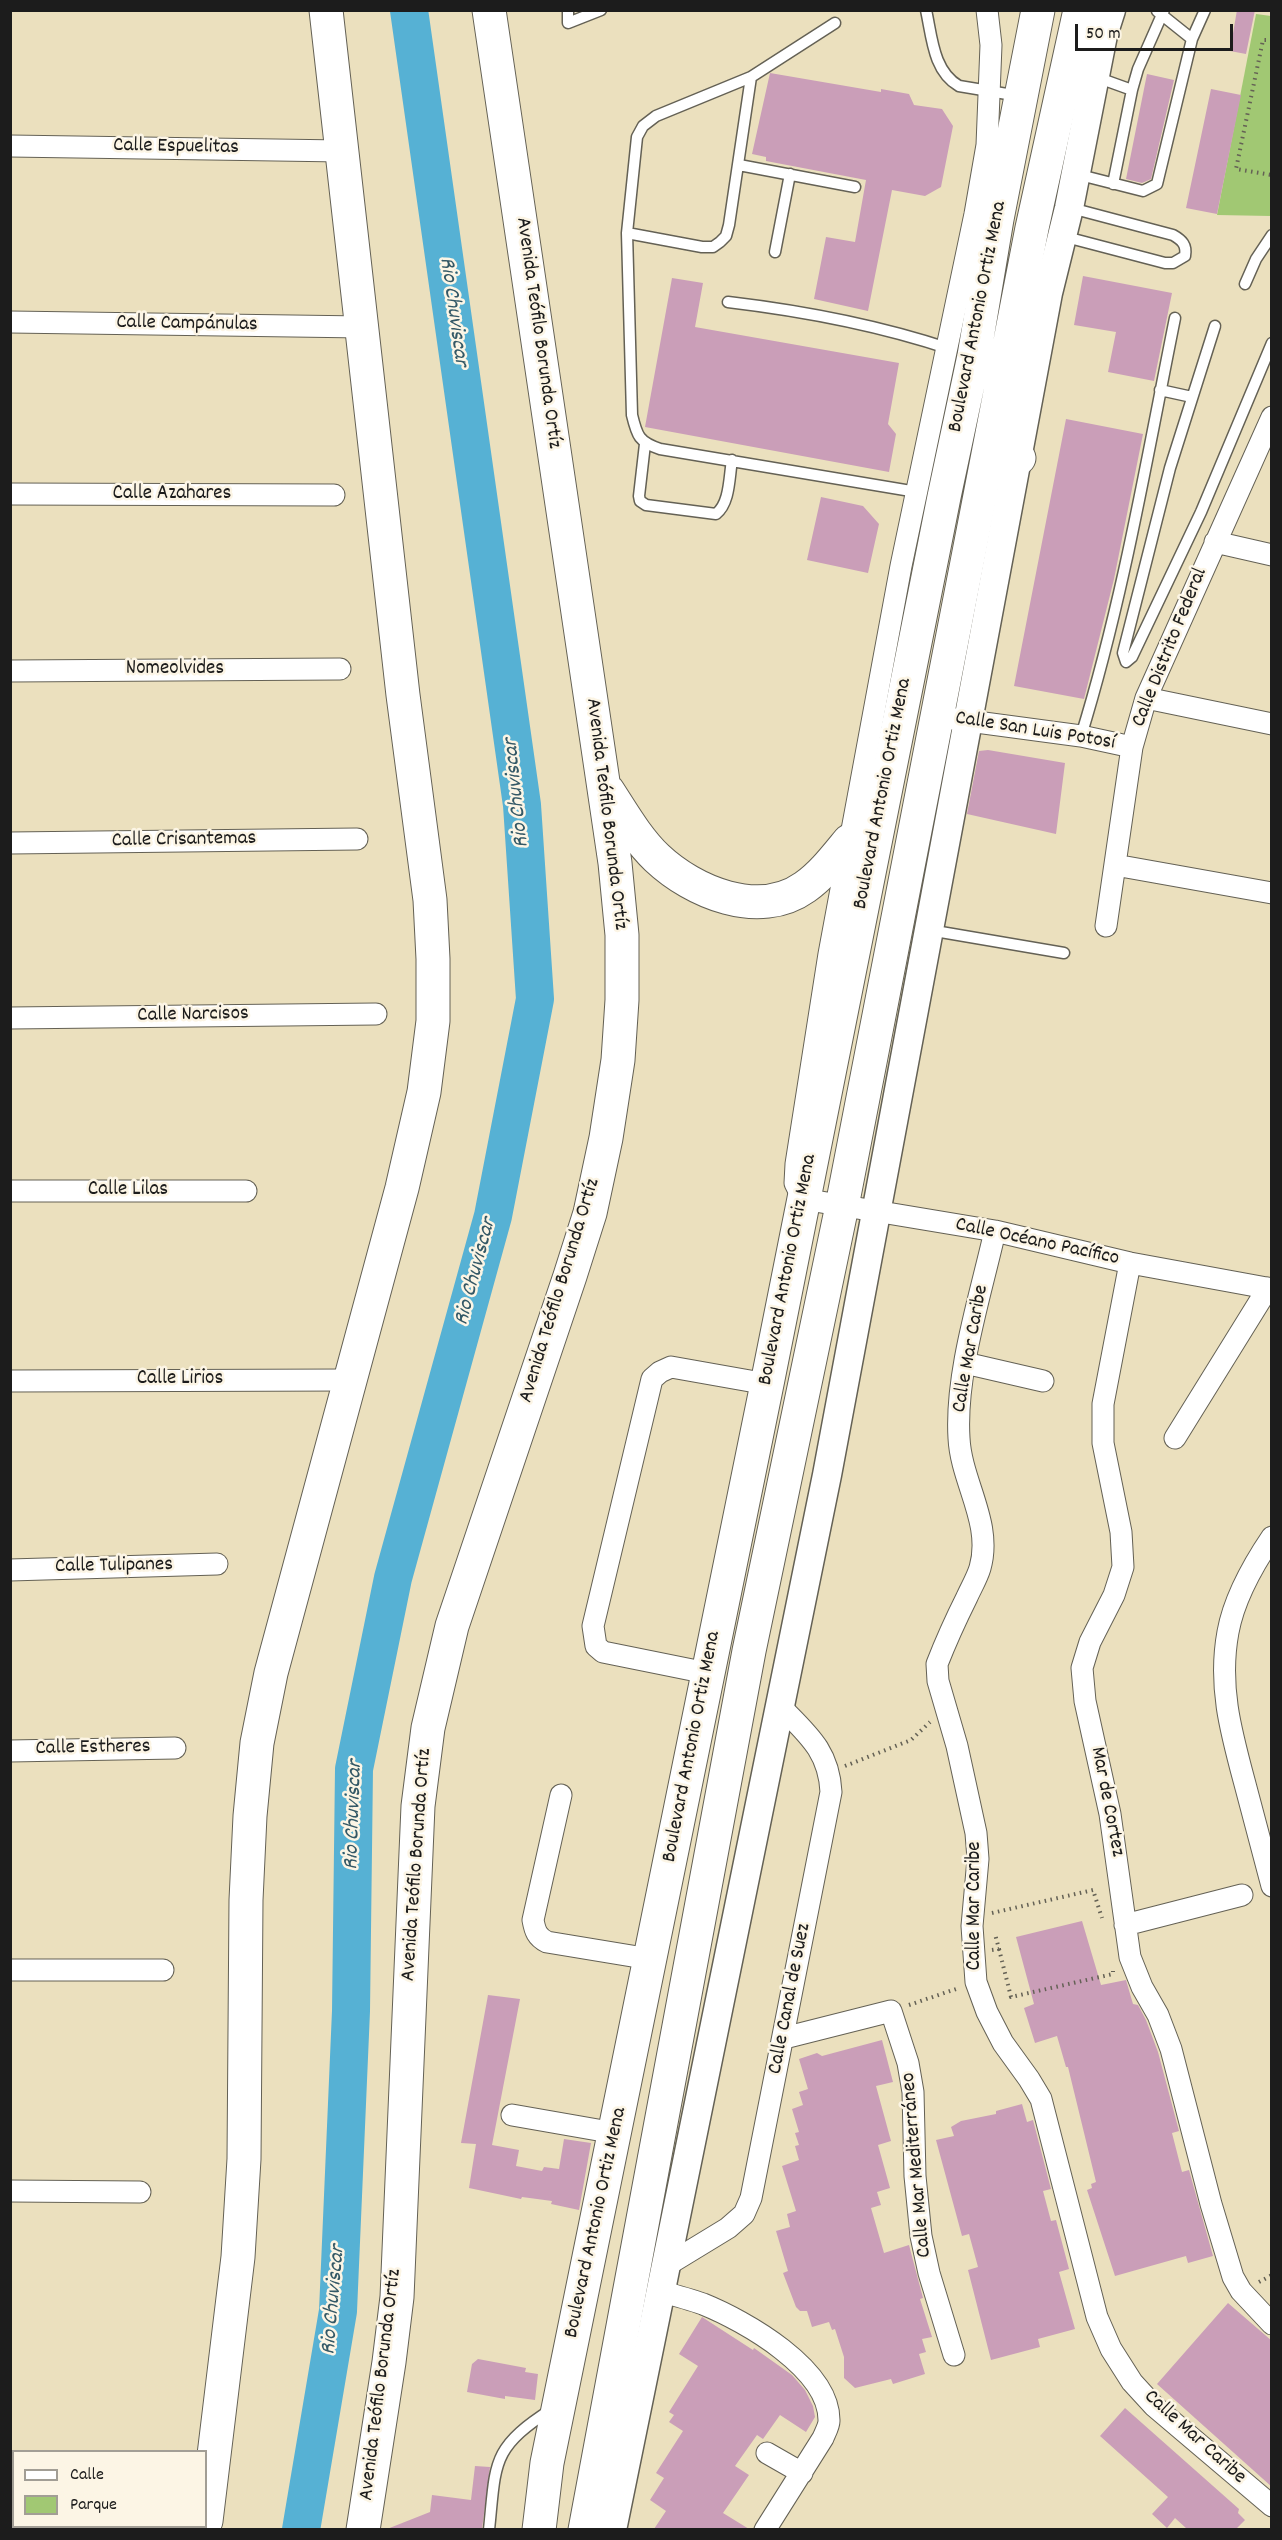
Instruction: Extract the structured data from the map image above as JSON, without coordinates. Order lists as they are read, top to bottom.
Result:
{
  "streets": {
    "main road": ["Boulevard Antonio Ortiz Mena", "Avenida Teófilo Borunda Ortíz"],
    "street": [
      "Calle Espuelitas",
      "Calle Campánulas",
      "Calle Azahares",
      "Calle Distrito Federal",
      "Nomeolvides",
      "Calle San Luis Potosí",
      "Calle Crisantemas",
      "Calle Narcisos",
      "Calle Lilas",
      "Calle Océano Pacífico",
      "Calle Mar Caribe",
      "Calle Lirios",
      "Calle Tulipanes",
      "Calle Estheres",
      "Mar de Cortez",
      "Calle Canal de Suez",
      "Calle Mar Mediterráneo"
    ]
  },
  "crossings": [
    ["Boulevard Antonio Ortiz Mena", "Calle San Luis Potosí"],
    ["Boulevard Antonio Ortiz Mena", "Calle Océano Pacífico"],
    ["Boulevard Antonio Ortiz Mena", "Calle Canal de Suez"],
    ["Calle Distrito Federal", "Calle San Luis Potosí"],
    ["Calle Océano Pacífico", "Calle Mar Caribe"],
    ["Calle Océano Pacífico", "Mar de Cortez"]
  ],
  "water": ["Rio Chuviscar"],
  "legend": ["Calle", "Parque"],
  "scale_bar": "50 m"
}
